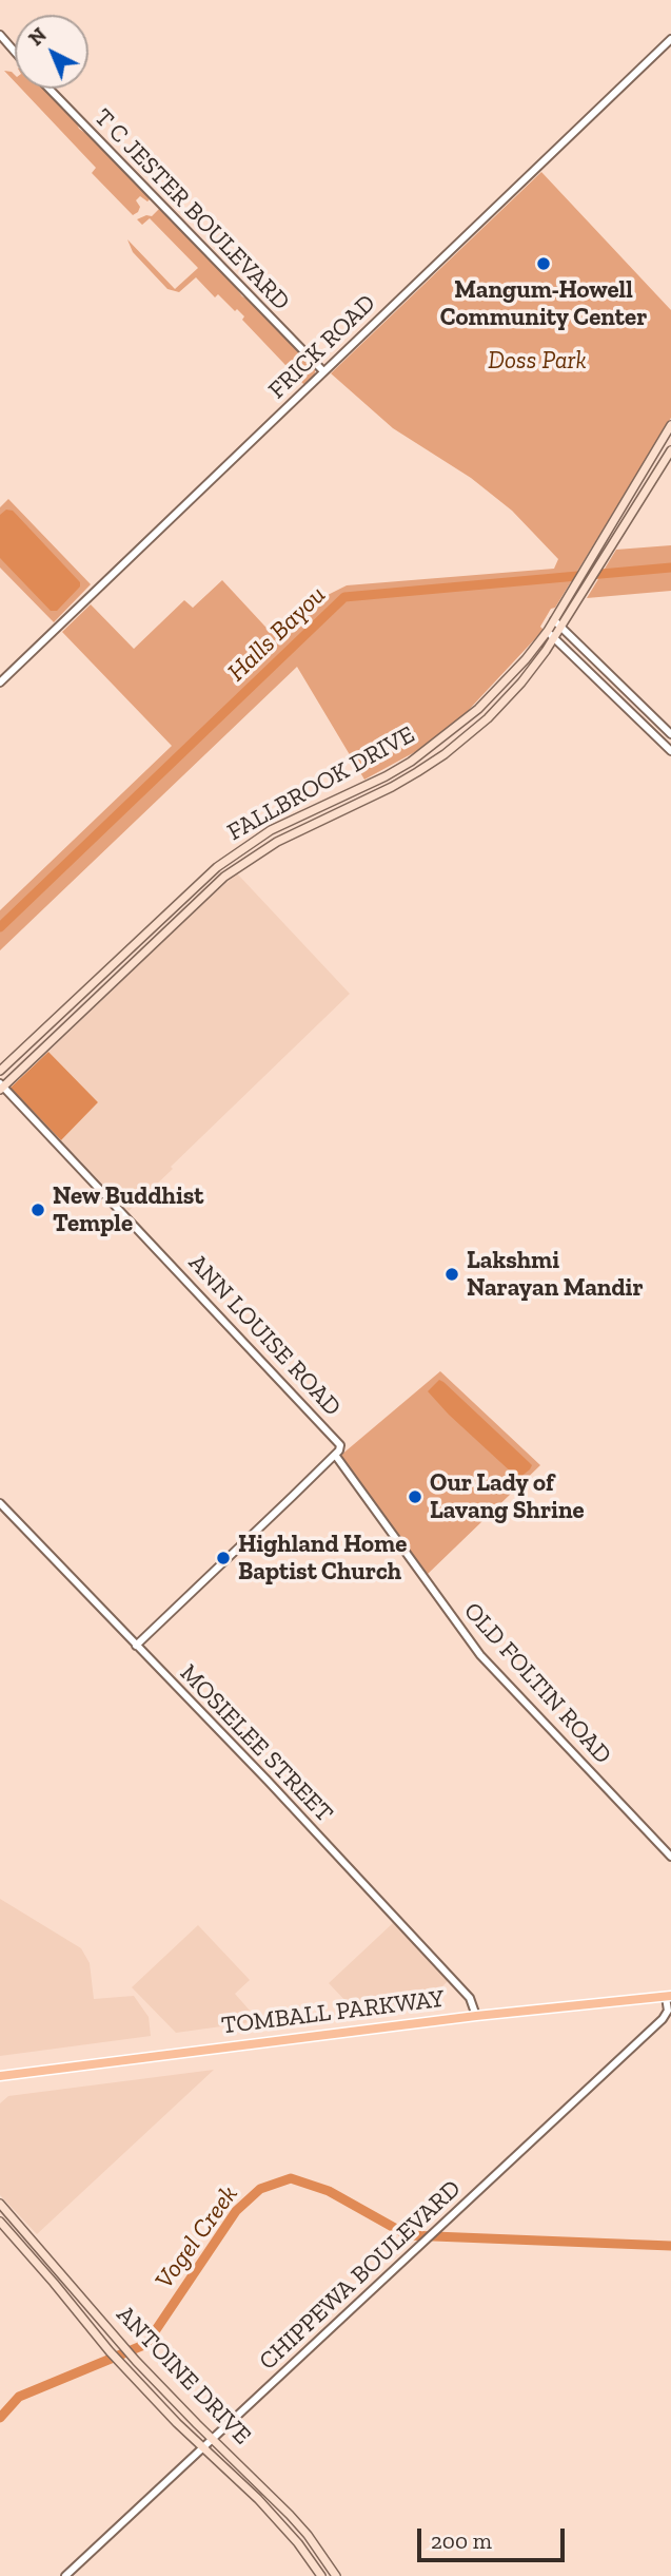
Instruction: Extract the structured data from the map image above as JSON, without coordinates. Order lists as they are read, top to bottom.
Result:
{
  "streets": {
    "main road": ["FALLBROOK DRIVE", "TOMBALL PARKWAY", "ANTOINE DRIVE"],
    "street": [
      "T C JESTER BOULEVARD",
      "FRICK ROAD",
      "ANN LOUISE ROAD",
      "OLD FOLTIN ROAD",
      "MOSIELEE STREET",
      "CHIPPEWA BOULEVARD"
    ]
  },
  "crossings": [
    ["T C JESTER BOULEVARD", "FRICK ROAD"],
    ["FALLBROOK DRIVE", "ANN LOUISE ROAD"],
    ["ANN LOUISE ROAD", "OLD FOLTIN ROAD"],
    ["MOSIELEE STREET", "TOMBALL PARKWAY"],
    ["TOMBALL PARKWAY", "CHIPPEWA BOULEVARD"],
    ["CHIPPEWA BOULEVARD", "ANTOINE DRIVE"]
  ],
  "water": ["Halls Bayou", "Vogel Creek"],
  "parks": ["Doss Park"],
  "places": [
    "Mangum-Howell Community Center",
    "New Buddhist Temple",
    "Lakshmi Narayan Mandir",
    "Our Lady of Lavang Shrine",
    "Highland Home Baptist Church"
  ],
  "scale_bar": "200 m",
  "north": "top left"
}
